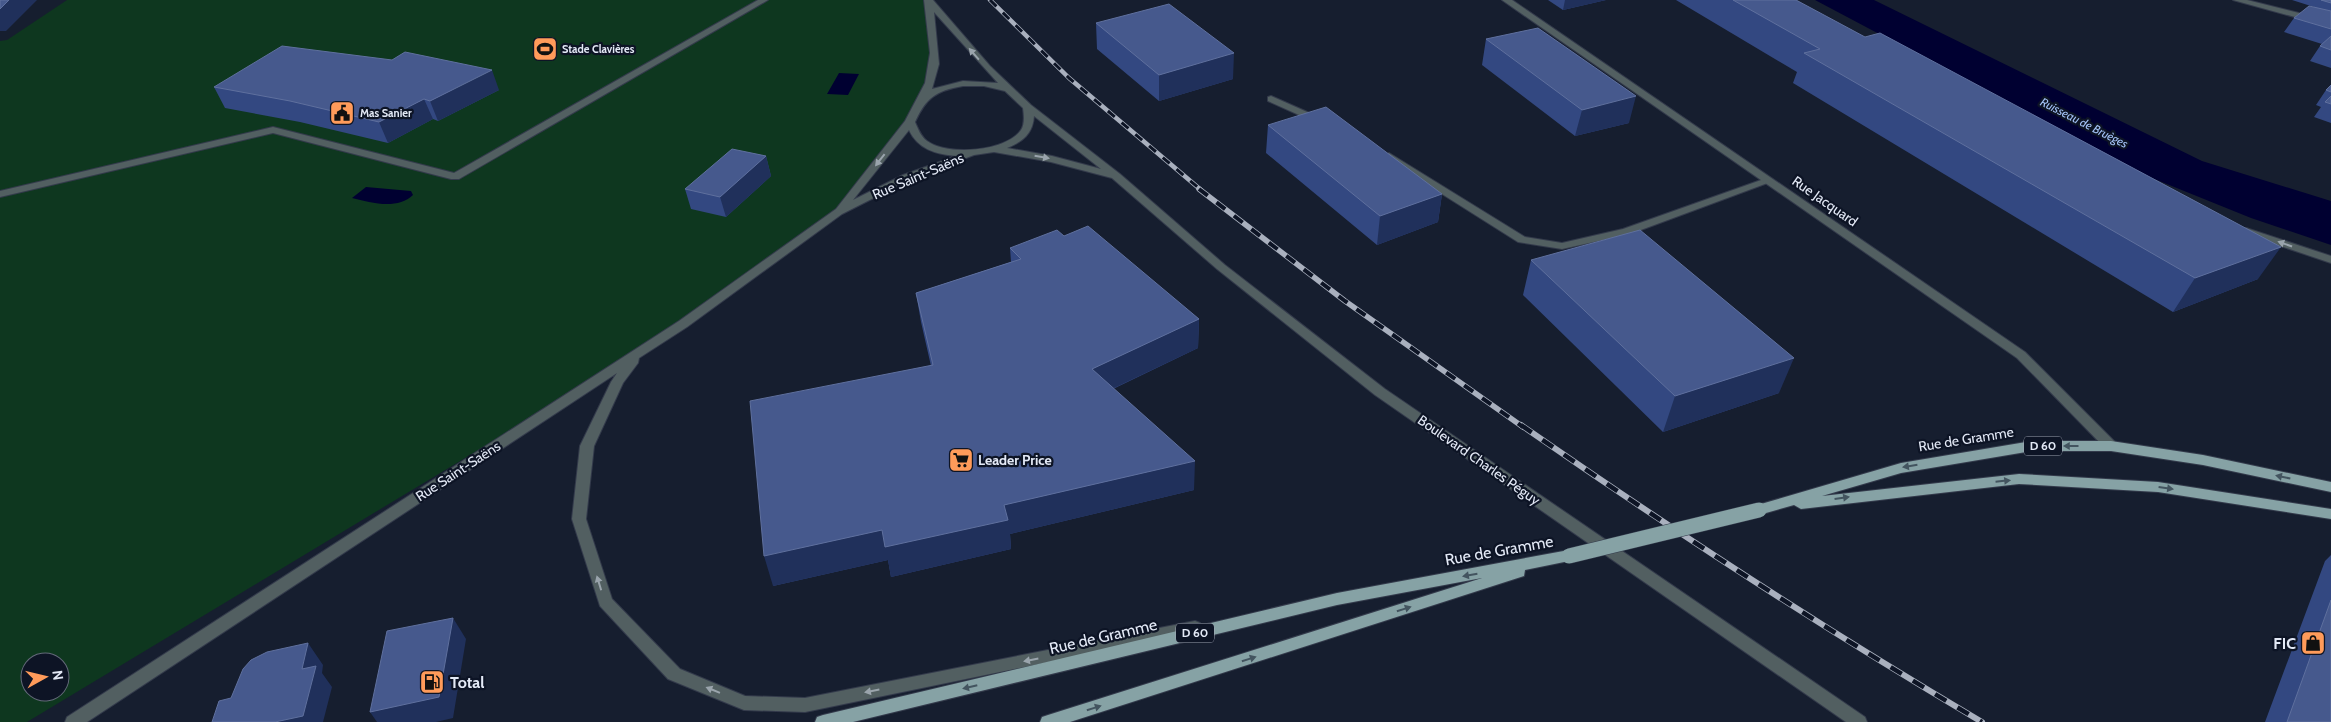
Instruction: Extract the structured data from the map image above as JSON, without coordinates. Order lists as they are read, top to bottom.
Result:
{
  "streets": {
    "main road": ["Rue de Gramme", "D 60"],
    "street": ["Rue Saint-Saëns", "Rue Jacquard", "Boulevard Charles Péguy"]
  },
  "crossings": [
    ["Rue Saint-Saëns", "Boulevard Charles Péguy"],
    ["Rue Jacquard", "Rue de Gramme"]
  ],
  "water": ["Ruisseau de Bruèges"],
  "places": {
    "sports": ["Stade Clavières"],
    "public building": ["Mas Sanier"],
    "supermarket": ["Leader Price"],
    "shop": ["FIC"],
    "fuel station": ["Total"]
  },
  "north": "right"
}
